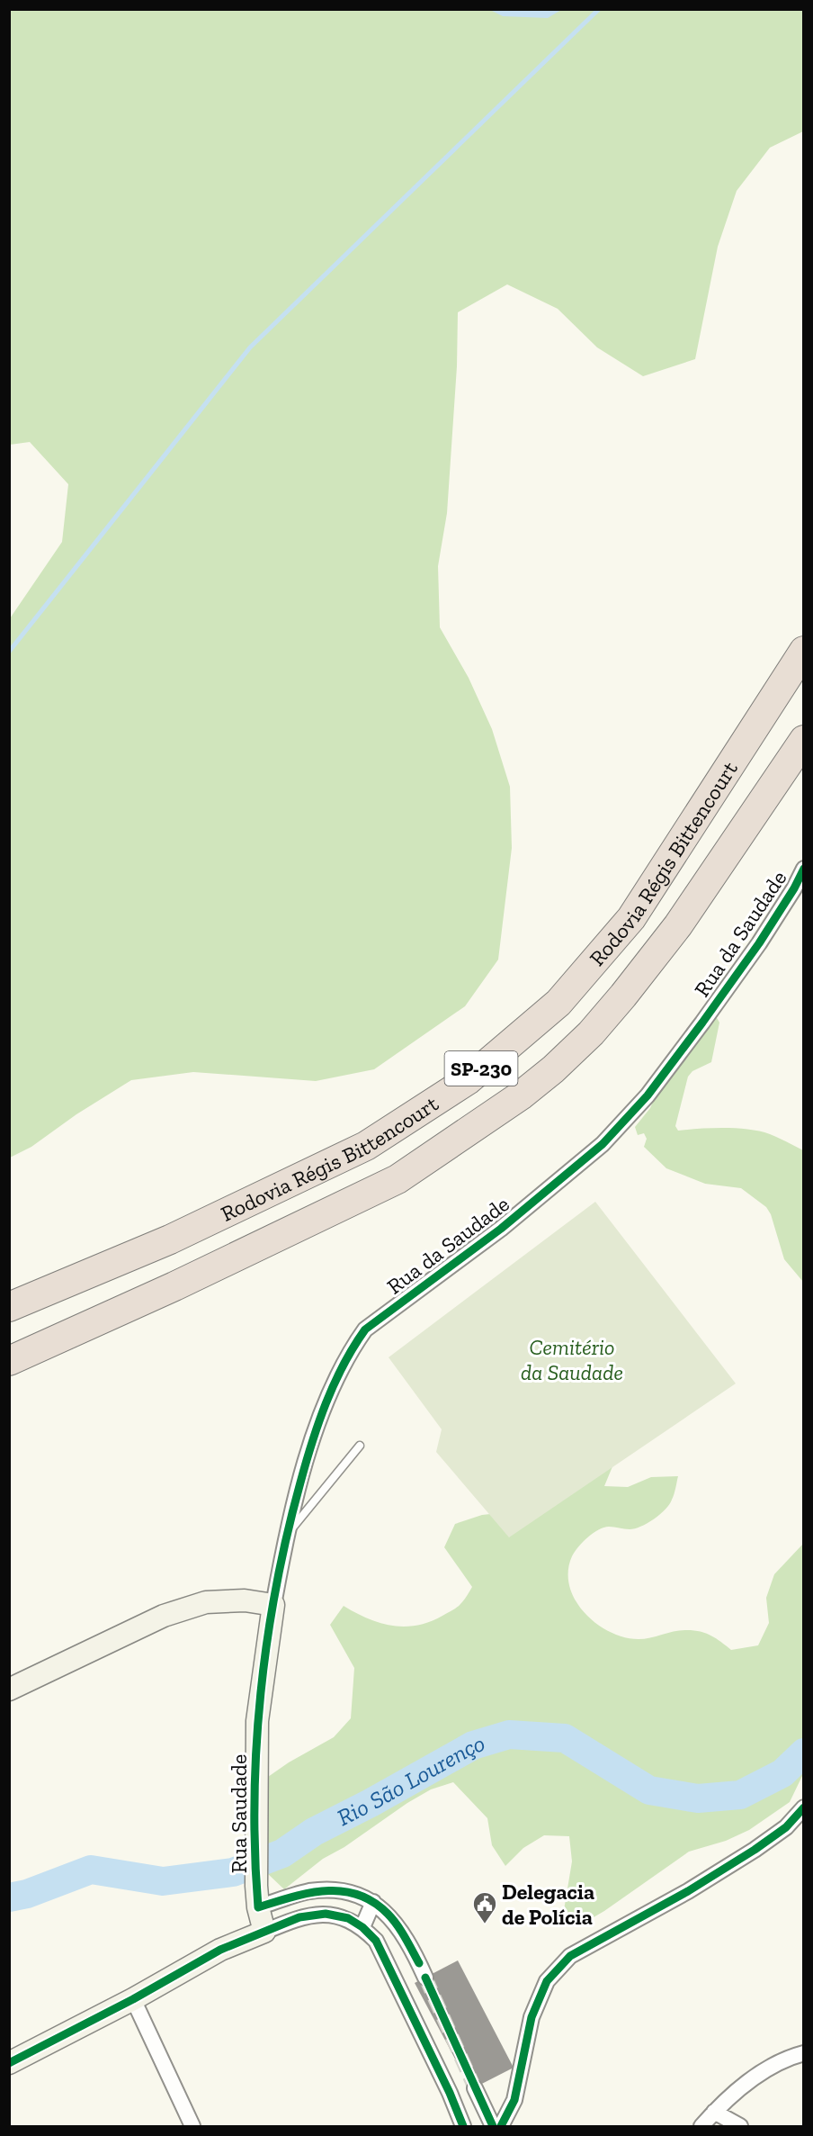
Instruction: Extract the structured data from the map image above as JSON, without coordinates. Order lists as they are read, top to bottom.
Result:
{
  "streets": {
    "highway": ["Rodovia Régis Bittencourt", "SP-230"],
    "street": ["Rua da Saudade", "Rua Saudade"]
  },
  "crossings": [
    ["Rua da Saudade", "Rua Saudade"]
  ],
  "water": ["Rio São Lourenço"],
  "parks": ["Cemitério da Saudade"],
  "places": {
    "public building": ["Delegacia de Polícia"]
  }
}
